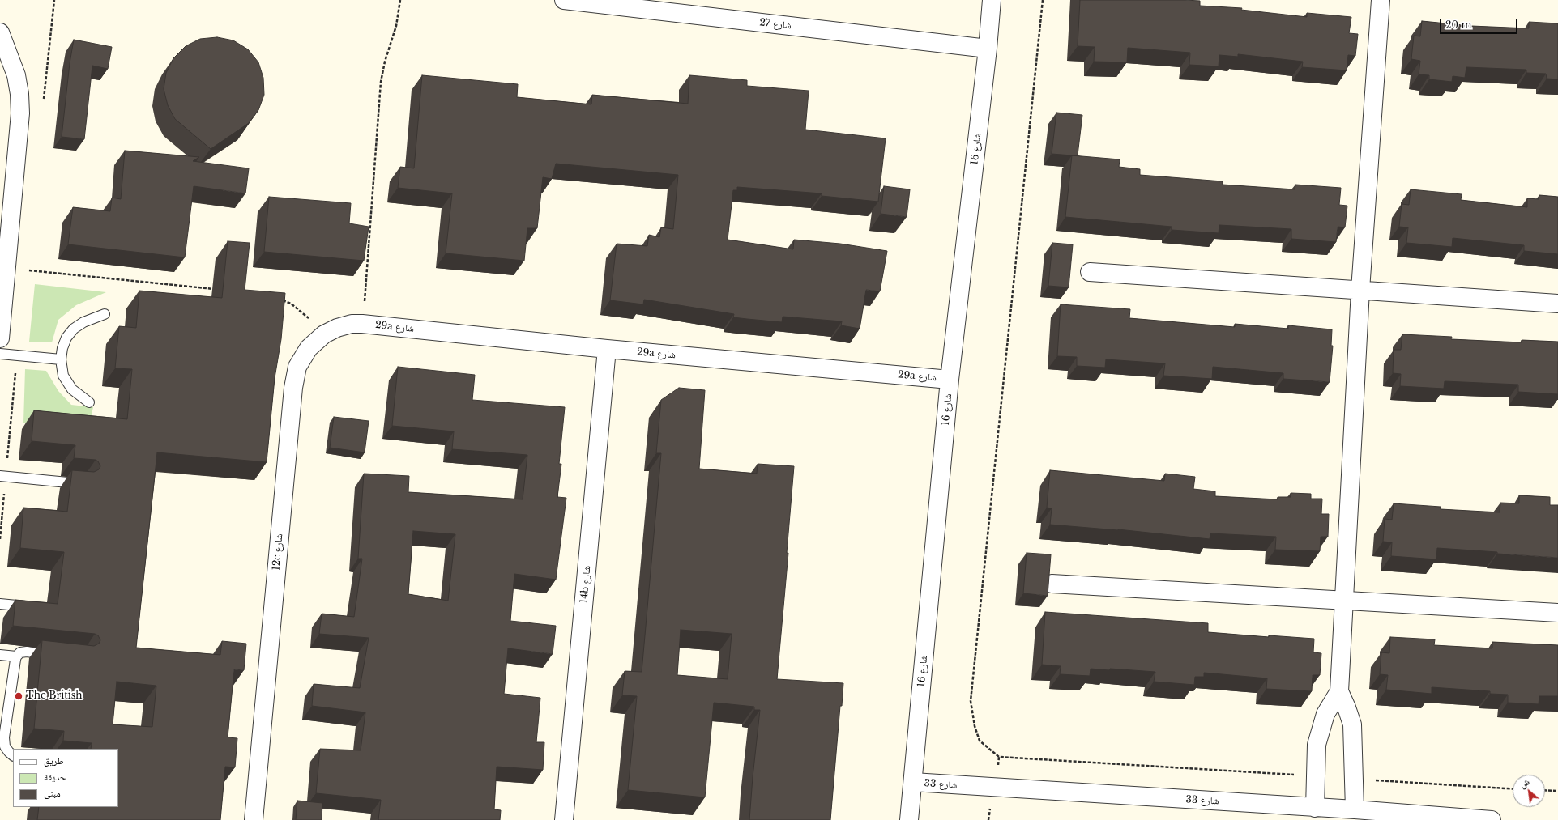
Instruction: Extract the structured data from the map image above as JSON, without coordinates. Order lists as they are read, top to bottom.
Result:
{
  "streets": {
    "street": [
      "شارع 27",
      "شارع 16",
      "29a شارع",
      "12c شارع",
      "14b شارع",
      "شارع 33"
    ]
  },
  "crossings": [
    ["شارع 27", "شارع 16"],
    ["شارع 16", "29a شارع"],
    ["شارع 16", "شارع 33"],
    ["29a شارع", "12c شارع"],
    ["29a شارع", "14b شارع"]
  ],
  "places": ["The British"],
  "legend": ["طريق", "حديقة", "مبنى"],
  "scale_bar": "20 m",
  "north": "top left"
}
